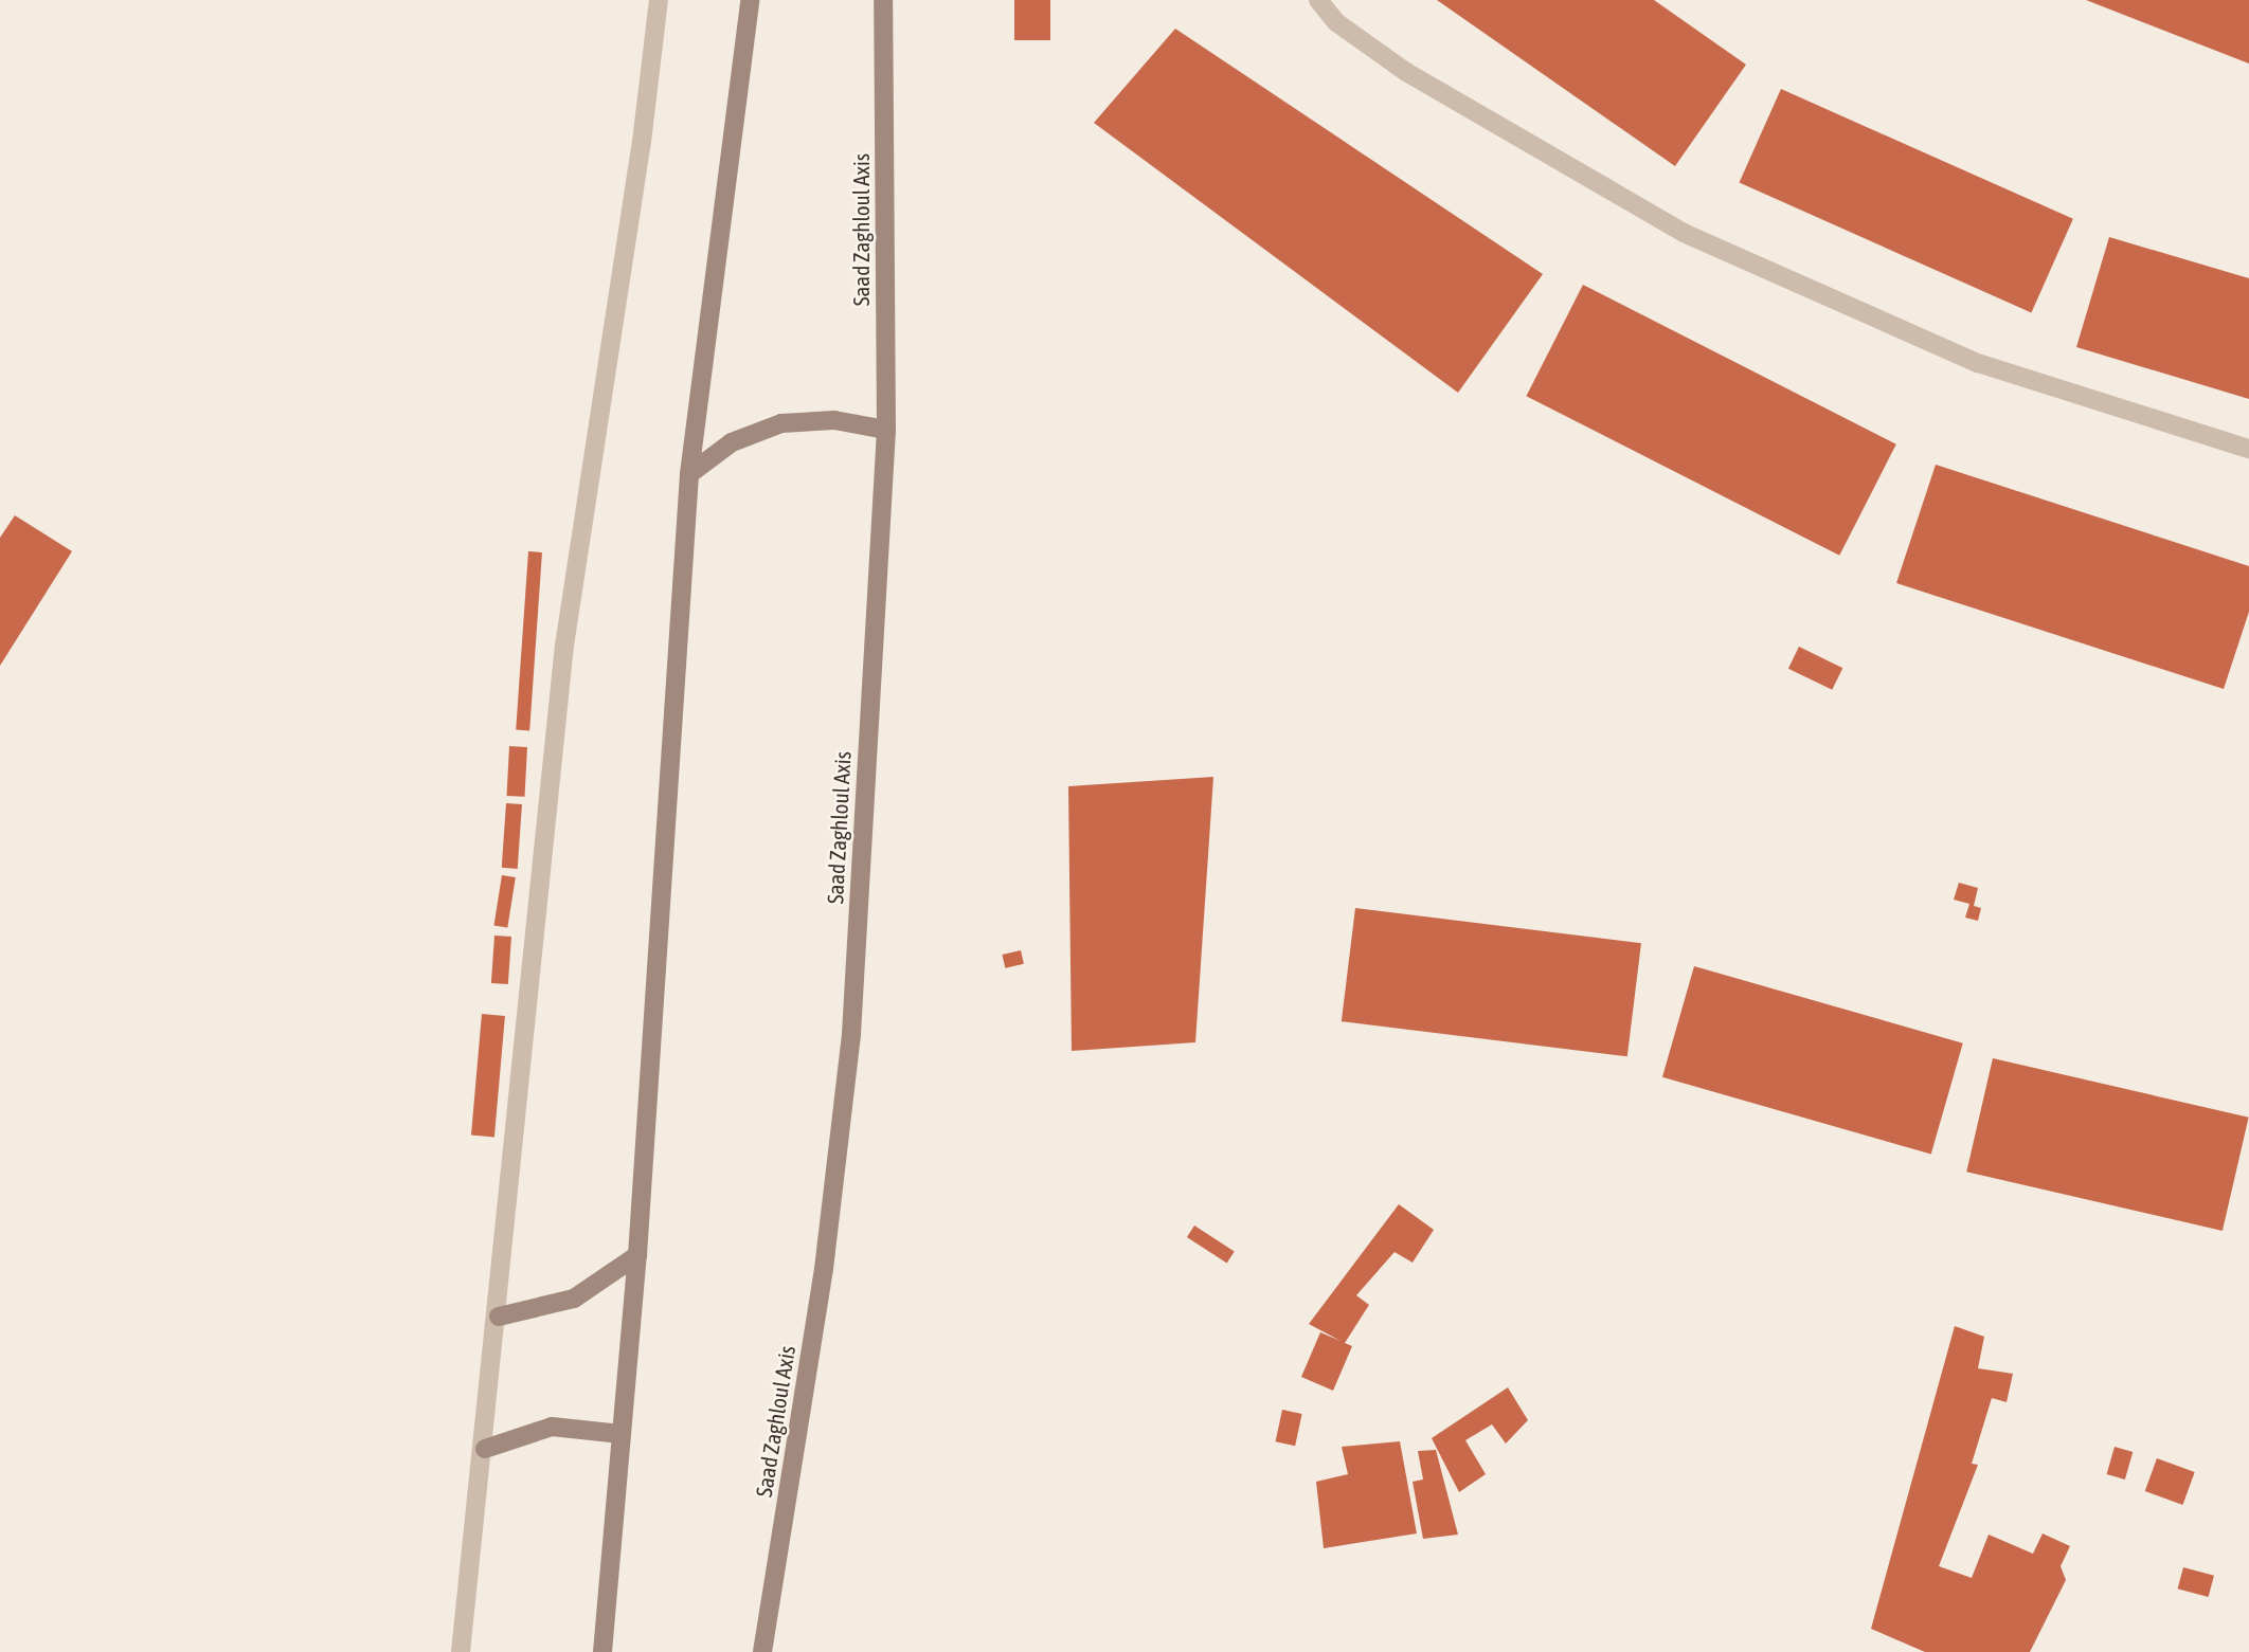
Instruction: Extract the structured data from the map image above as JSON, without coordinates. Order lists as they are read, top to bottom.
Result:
{
  "streets": {
    "main road": ["Saad Zaghloul Axis"]
  }
}
